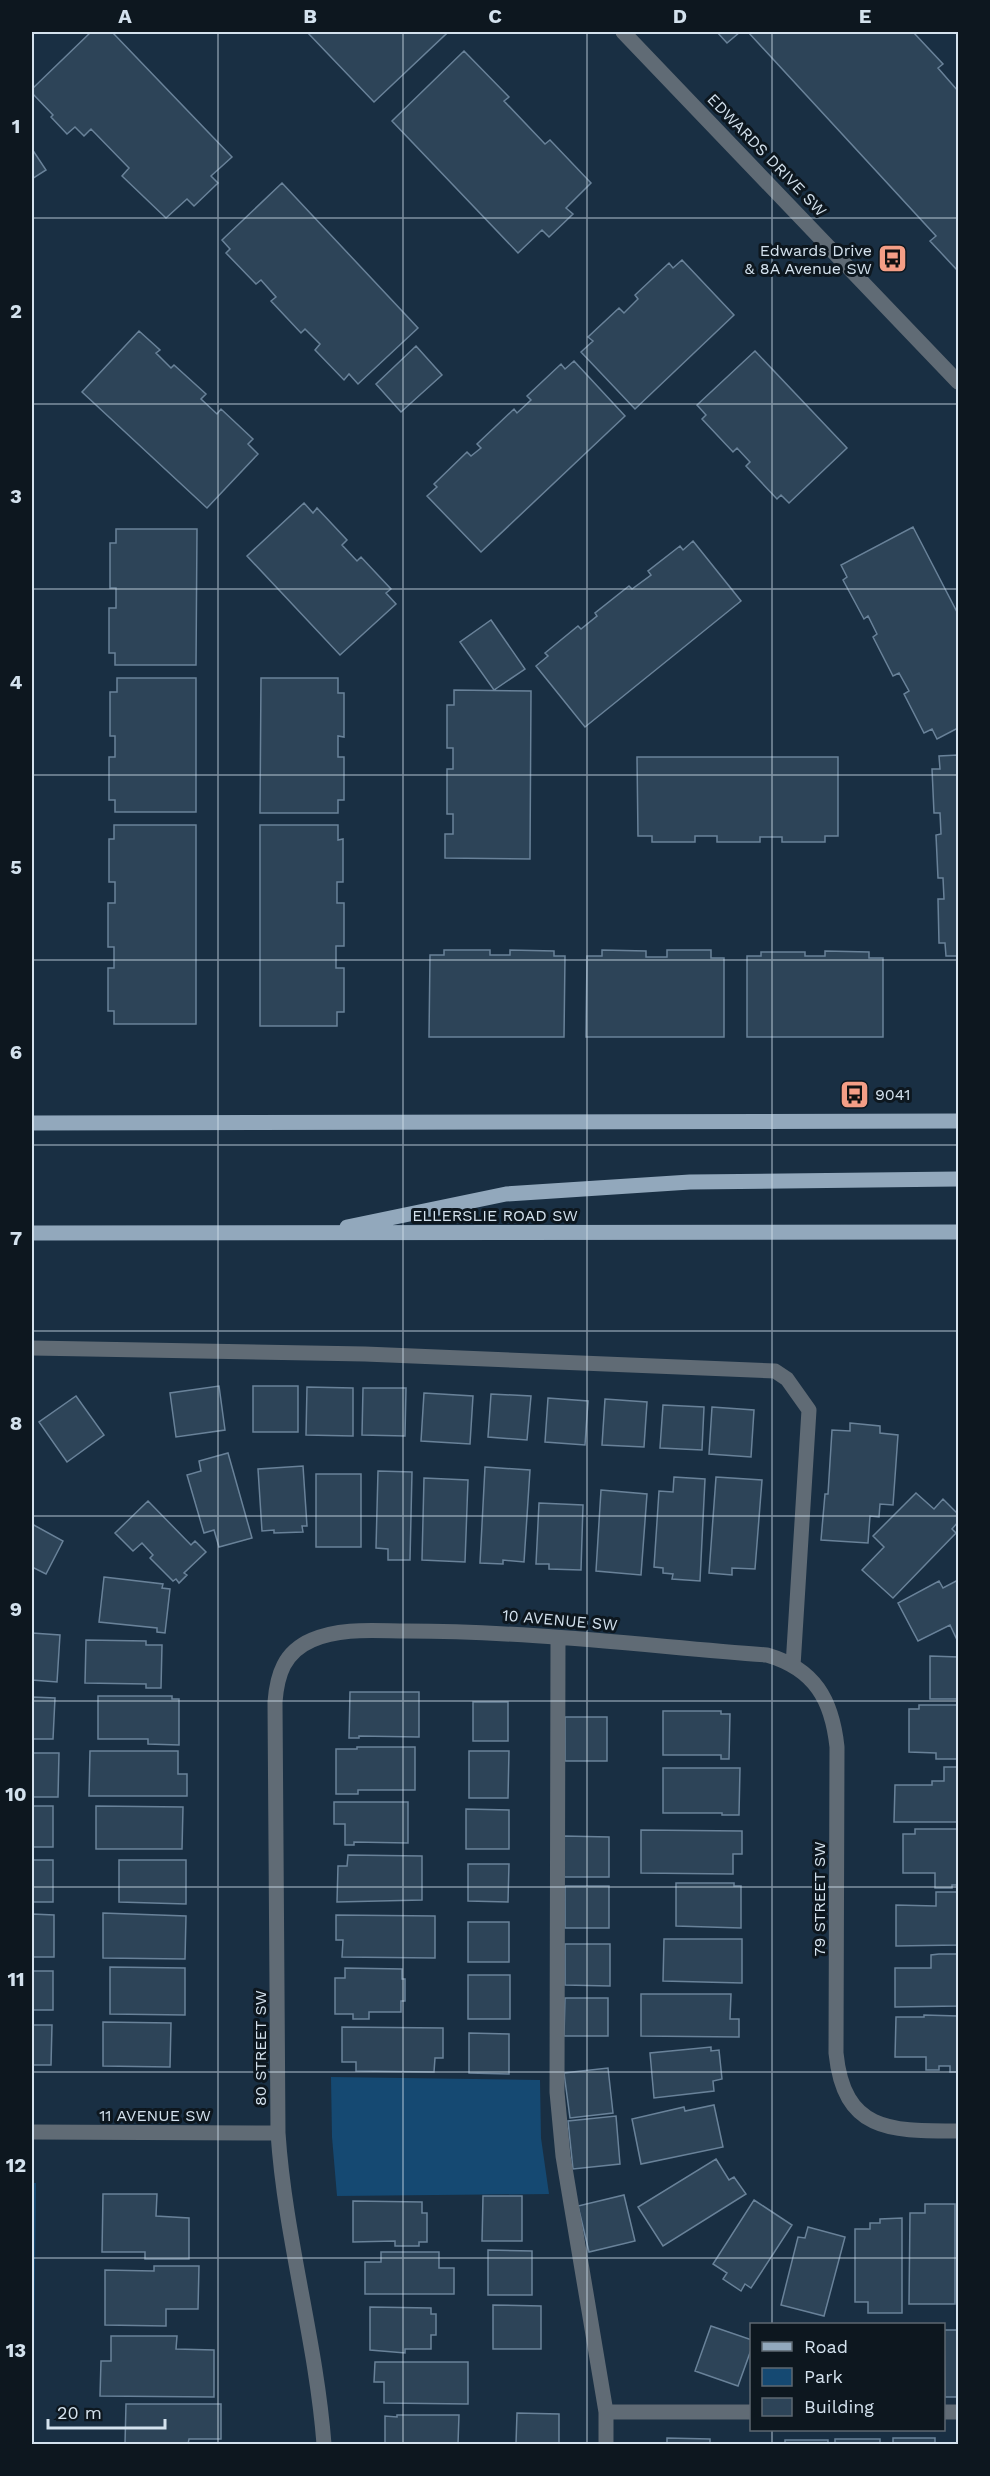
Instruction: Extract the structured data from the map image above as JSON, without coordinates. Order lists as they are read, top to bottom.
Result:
{
  "streets": {
    "main road": ["ELLERSLIE ROAD SW"],
    "street": [
      "EDWARDS DRIVE SW",
      "10 AVENUE SW",
      "79 STREET SW",
      "80 STREET SW",
      "11 AVENUE SW"
    ]
  },
  "crossings": [
    ["10 AVENUE SW", "79 STREET SW"],
    ["10 AVENUE SW", "80 STREET SW"],
    ["80 STREET SW", "11 AVENUE SW"]
  ],
  "places": {
    "bus stop": ["Edwards Drive & 8A Avenue SW", "9041"]
  },
  "legend": ["Road", "Park", "Building"],
  "scale_bar": "20 m",
  "grid": {
    "columns": [
      "A",
      "B",
      "C",
      "D",
      "E"
    ],
    "rows": [
      "1",
      "2",
      "3",
      "4",
      "5",
      "6",
      "7",
      "8",
      "9",
      "10",
      "11",
      "12",
      "13"
    ]
  }
}
